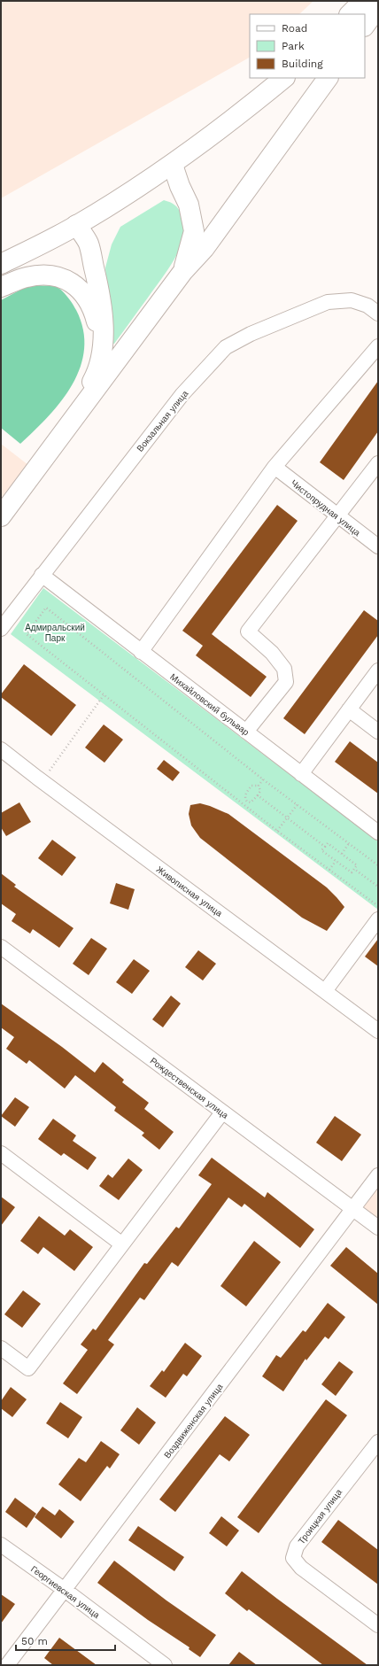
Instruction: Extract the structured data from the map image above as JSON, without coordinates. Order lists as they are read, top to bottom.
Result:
{
  "streets": {
    "street": [
      "Вокзальная улица",
      "Чистопрудная улица",
      "Михайловский бульвар",
      "Живописная улица",
      "Рождественская улица",
      "Воздвиженская улица",
      "Троицкая улица",
      "Георгиевская улица"
    ]
  },
  "crossings": [
    ["Вокзальная улица", "Михайловский бульвар"],
    ["Рождественская улица", "Воздвиженская улица"],
    ["Воздвиженская улица", "Георгиевская улица"]
  ],
  "parks": ["Адмиральский Парк"],
  "legend": ["Road", "Park", "Building"],
  "scale_bar": "50 m"
}
